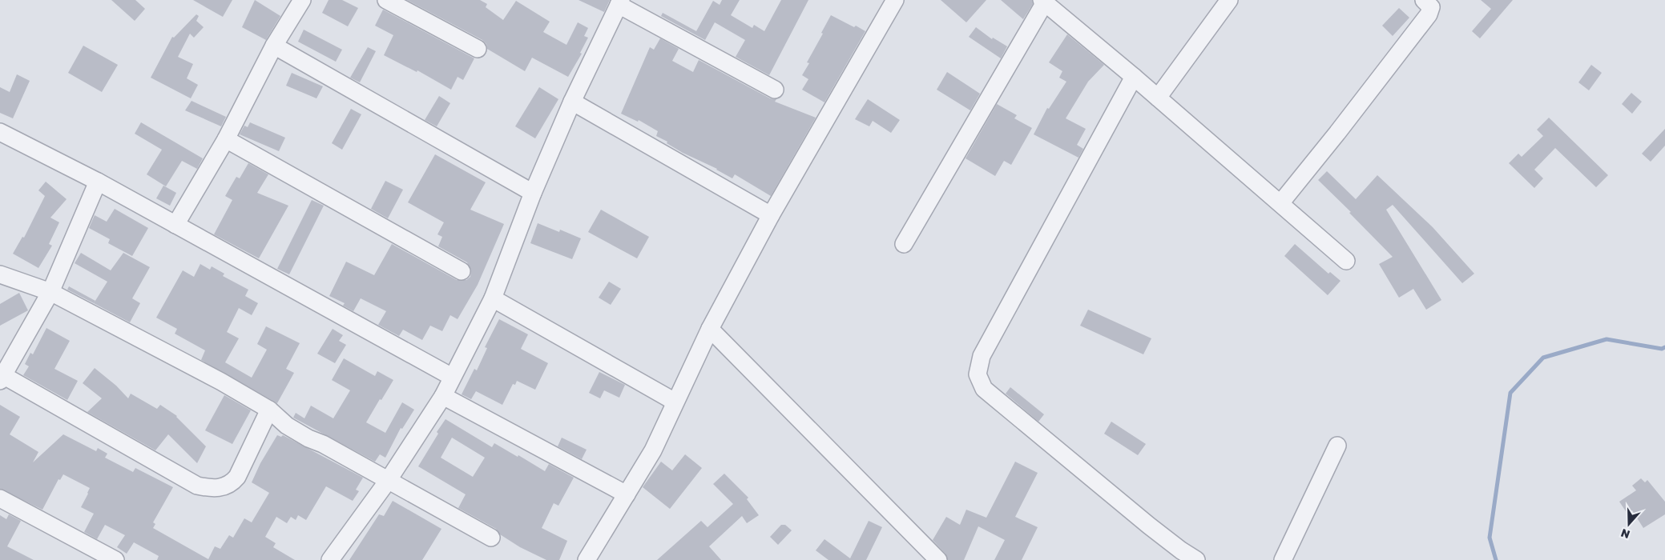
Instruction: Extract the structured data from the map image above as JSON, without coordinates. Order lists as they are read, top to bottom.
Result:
{
  "north": "bottom"
}
